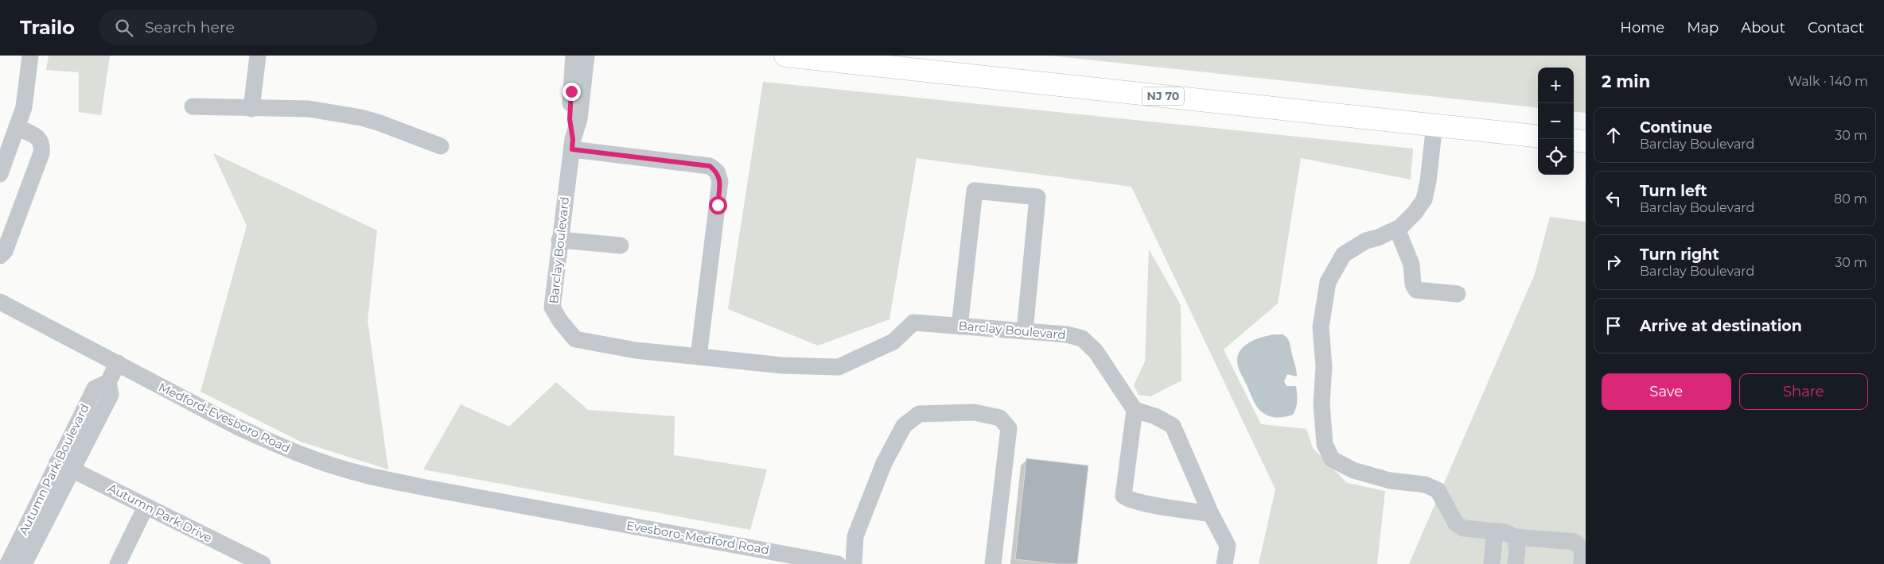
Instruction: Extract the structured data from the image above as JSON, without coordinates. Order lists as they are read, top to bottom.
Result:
{
  "streets": {
    "highway": ["NJ 70"],
    "street": [
      "Barclay Boulevard",
      "Medford-Evesboro Road",
      "Autumn Park Boulevard",
      "Autumn Park Drive",
      "Evesboro-Medford Road"
    ]
  },
  "crossings": [
    ["Medford-Evesboro Road", "Autumn Park Boulevard"],
    ["Medford-Evesboro Road", "Evesboro-Medford Road"],
    ["Autumn Park Boulevard", "Autumn Park Drive"]
  ],
  "page": {
    "header": "Trailo",
    "search": "Search here",
    "nav": [
      "Home",
      "Map",
      "About",
      "Contact"
    ],
    "heading": ["2 min", "Walk · 140 m"],
    "map_buttons": ["+", "−"],
    "list": [
      ["Continue", "Barclay Boulevard", "30 m"],
      ["Turn left", "Barclay Boulevard", "80 m"],
      ["Turn right", "Barclay Boulevard", "30 m"],
      "Arrive at destination"
    ],
    "buttons": ["Save", "Share"]
  }
}
